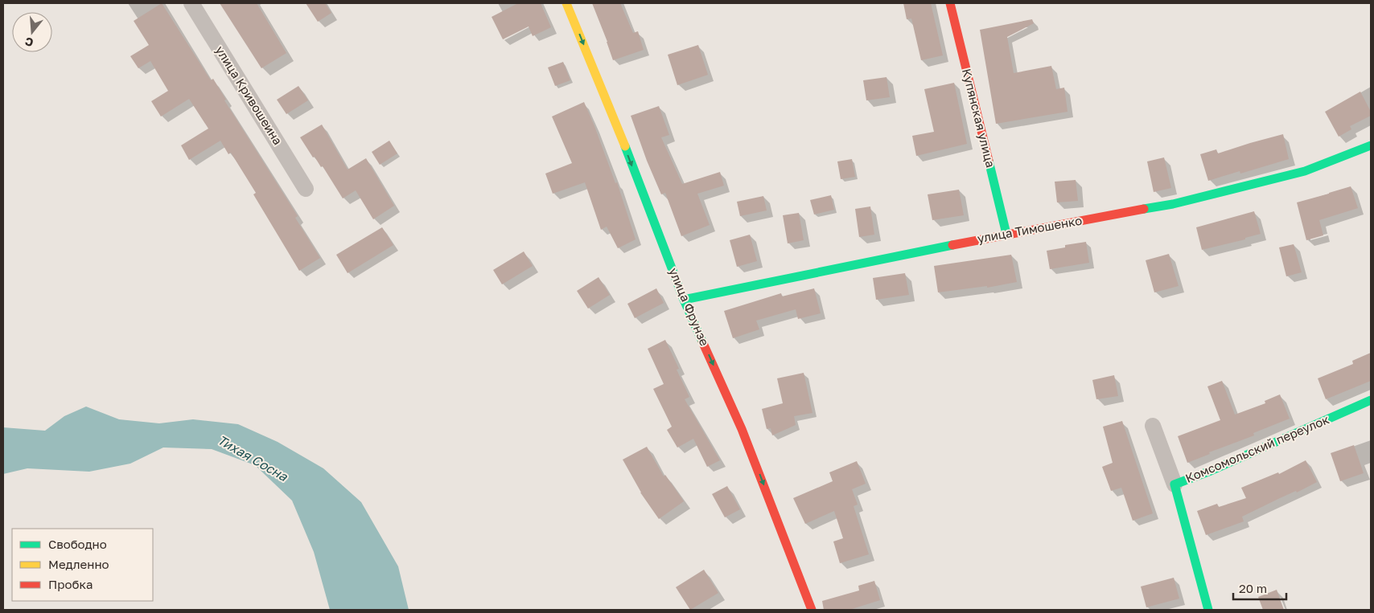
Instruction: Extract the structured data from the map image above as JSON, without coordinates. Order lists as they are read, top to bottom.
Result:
{
  "streets": {
    "street": [
      "улица Кривошеина",
      "Купянская улица",
      "улица Тимошенко",
      "улица Фрунзе",
      "Комсомольский переулок"
    ]
  },
  "crossings": [
    ["Купянская улица", "улица Тимошенко"],
    ["улица Тимошенко", "улица Фрунзе"]
  ],
  "one_way": ["улица Фрунзе"],
  "water": ["Тихая Сосна"],
  "legend": ["Свободно", "Медленно", "Пробка"],
  "scale_bar": "20 m",
  "north": "bottom"
}
